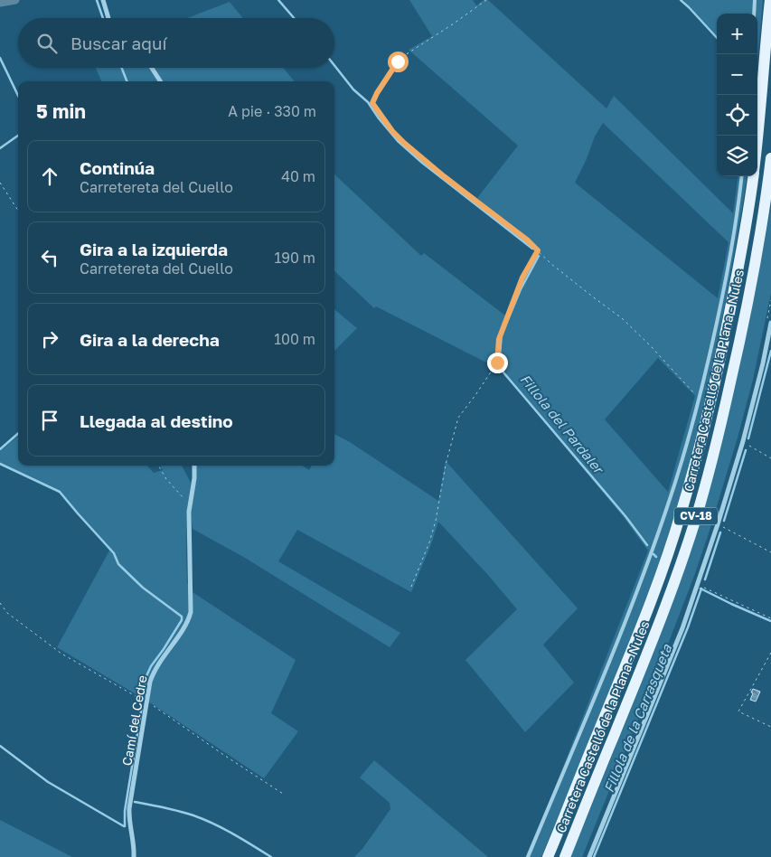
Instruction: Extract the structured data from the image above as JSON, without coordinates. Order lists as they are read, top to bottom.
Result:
{
  "streets": {
    "main road": ["Carretera Castelló de la Plana - Nules", "CV-18"],
    "street": ["Camí del Cedre"]
  },
  "water": ["Fillola del Pardaler", "Fillola de la Carrasqueta"],
  "page": {
    "map_buttons": ["+", "−"],
    "search": "Buscar aquí",
    "heading": ["5 min", "A pie · 330 m"],
    "list": [
      ["Continúa", "Carretereta del Cuello", "40 m"],
      ["Gira a la izquierda", "Carretereta del Cuello", "190 m"],
      ["Gira a la derecha", "100 m"],
      "Llegada al destino"
    ]
  }
}
